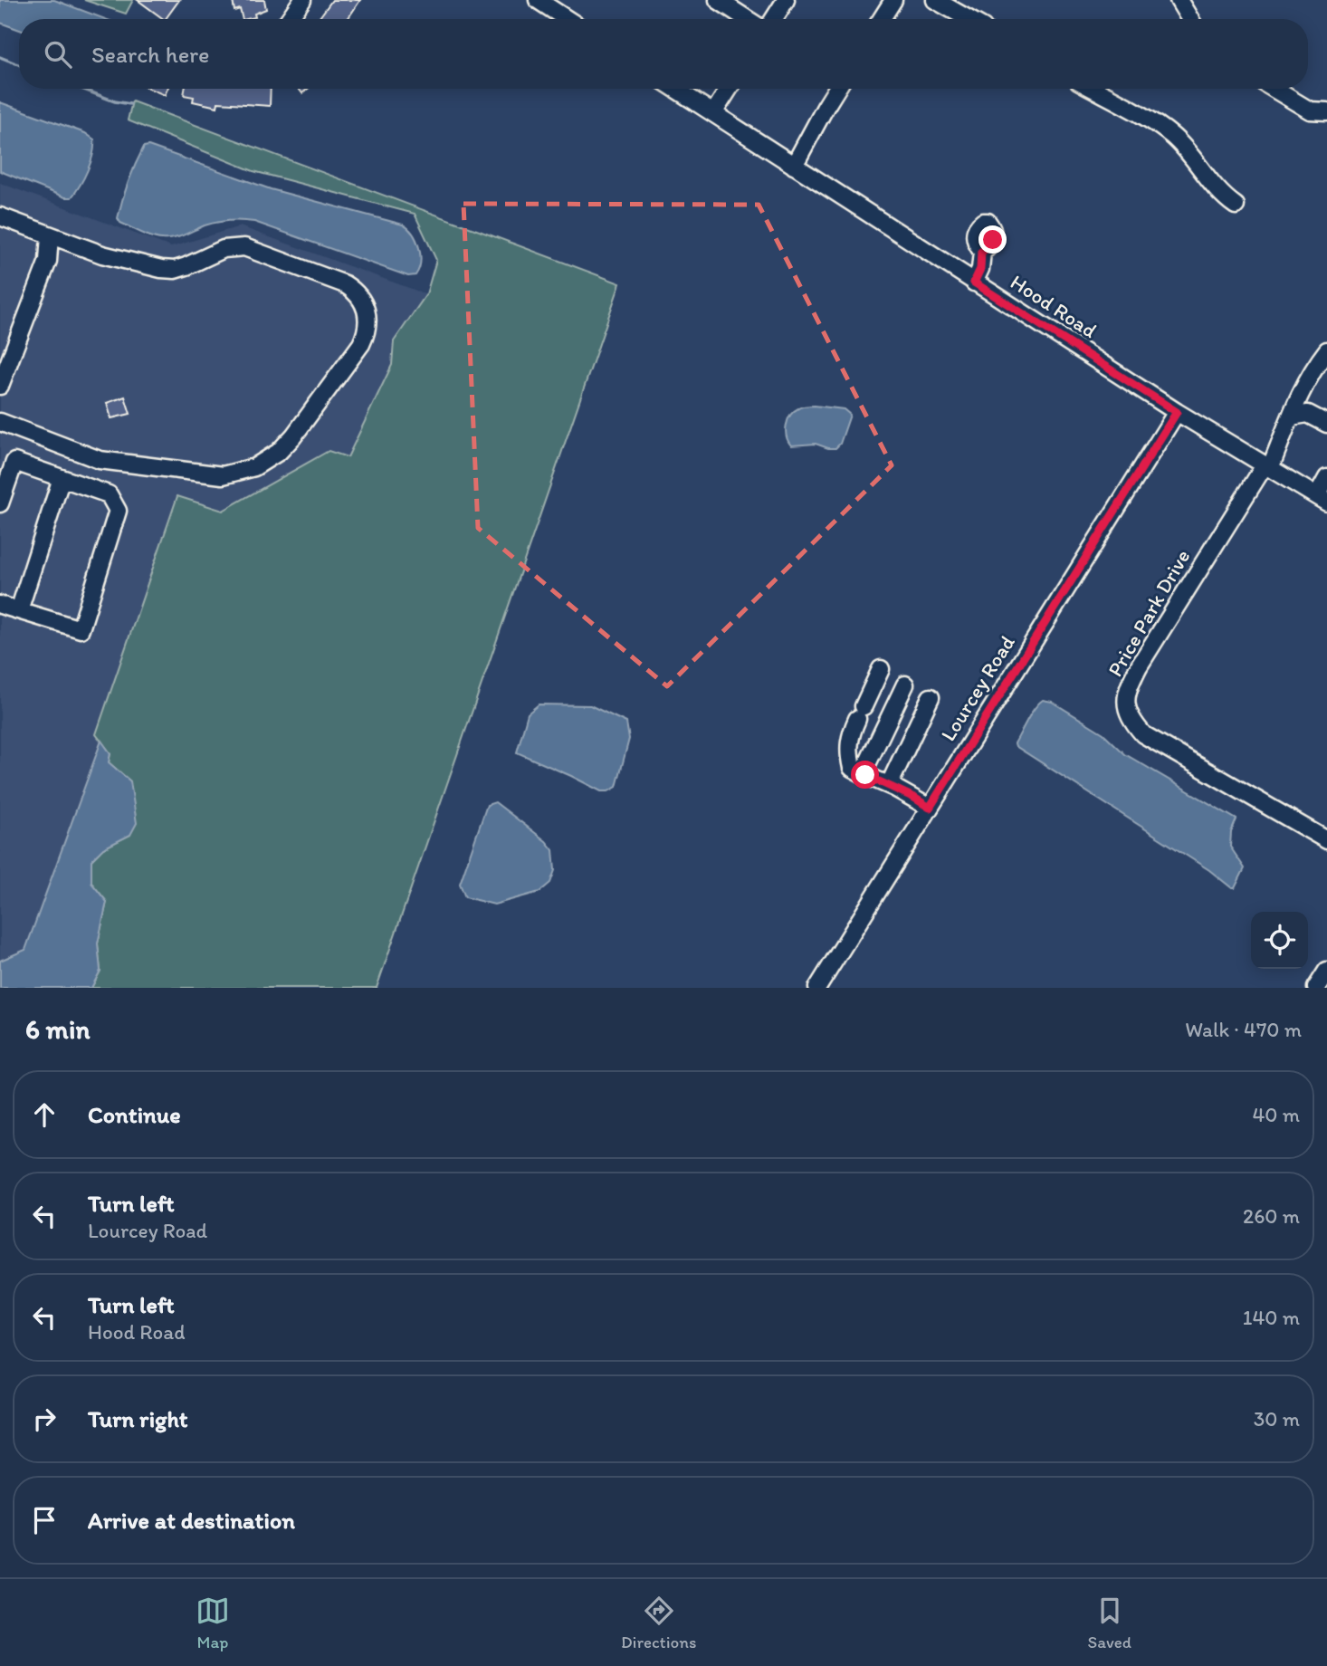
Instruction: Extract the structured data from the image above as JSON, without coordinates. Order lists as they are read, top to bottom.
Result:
{
  "streets": {
    "street": ["Hood Road", "Price Park Drive", "Lourcey Road"]
  },
  "crossings": [
    ["Hood Road", "Price Park Drive"],
    ["Hood Road", "Lourcey Road"]
  ],
  "page": {
    "search": "Search here",
    "heading": ["6 min", "Walk · 470 m"],
    "list": [
      ["Continue", "40 m"],
      ["Turn left", "Lourcey Road", "260 m"],
      ["Turn left", "Hood Road", "140 m"],
      ["Turn right", "30 m"],
      "Arrive at destination"
    ],
    "nav": ["Map", "Directions", "Saved"]
  }
}
